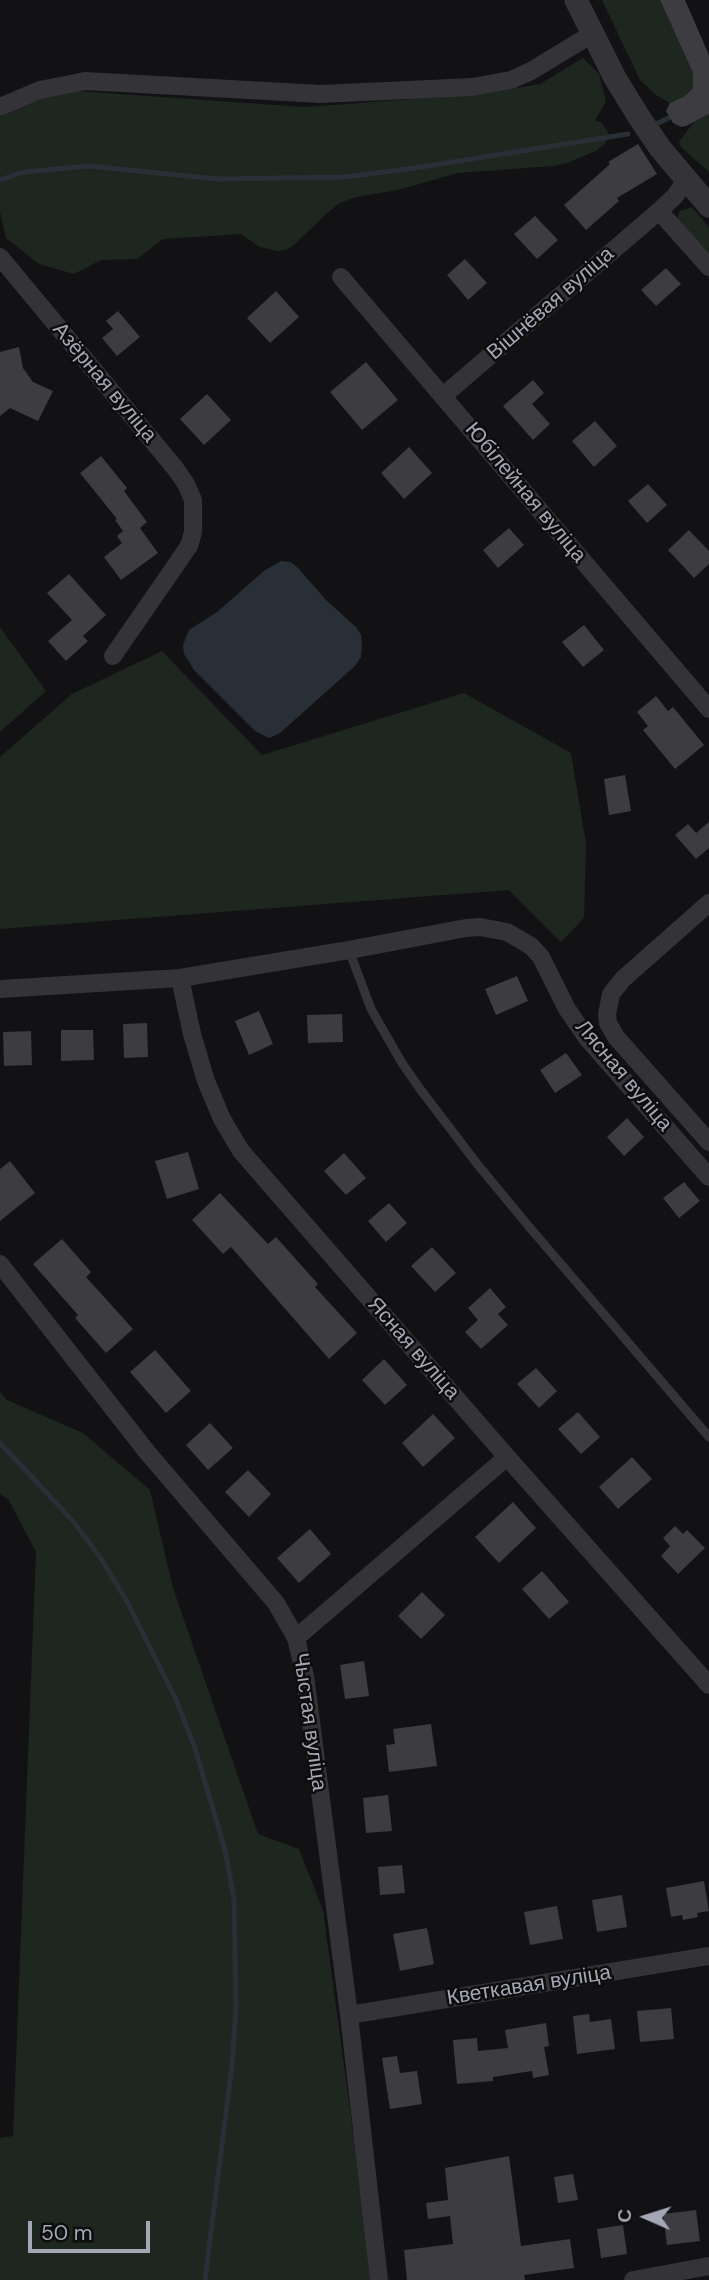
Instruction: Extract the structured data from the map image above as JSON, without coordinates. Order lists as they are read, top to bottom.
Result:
{
  "streets": {
    "street": [
      "Вішнёвая вуліца",
      "Азёрная вуліца",
      "Юбілейная вуліца",
      "Лясная вуліца",
      "Ясная вуліца",
      "Чыстая вуліца",
      "Кветкавая вуліца"
    ]
  },
  "crossings": [
    ["Вішнёвая вуліца", "Юбілейная вуліца"],
    ["Чыстая вуліца", "Кветкавая вуліца"]
  ],
  "scale_bar": "50 m",
  "north": "left"
}
